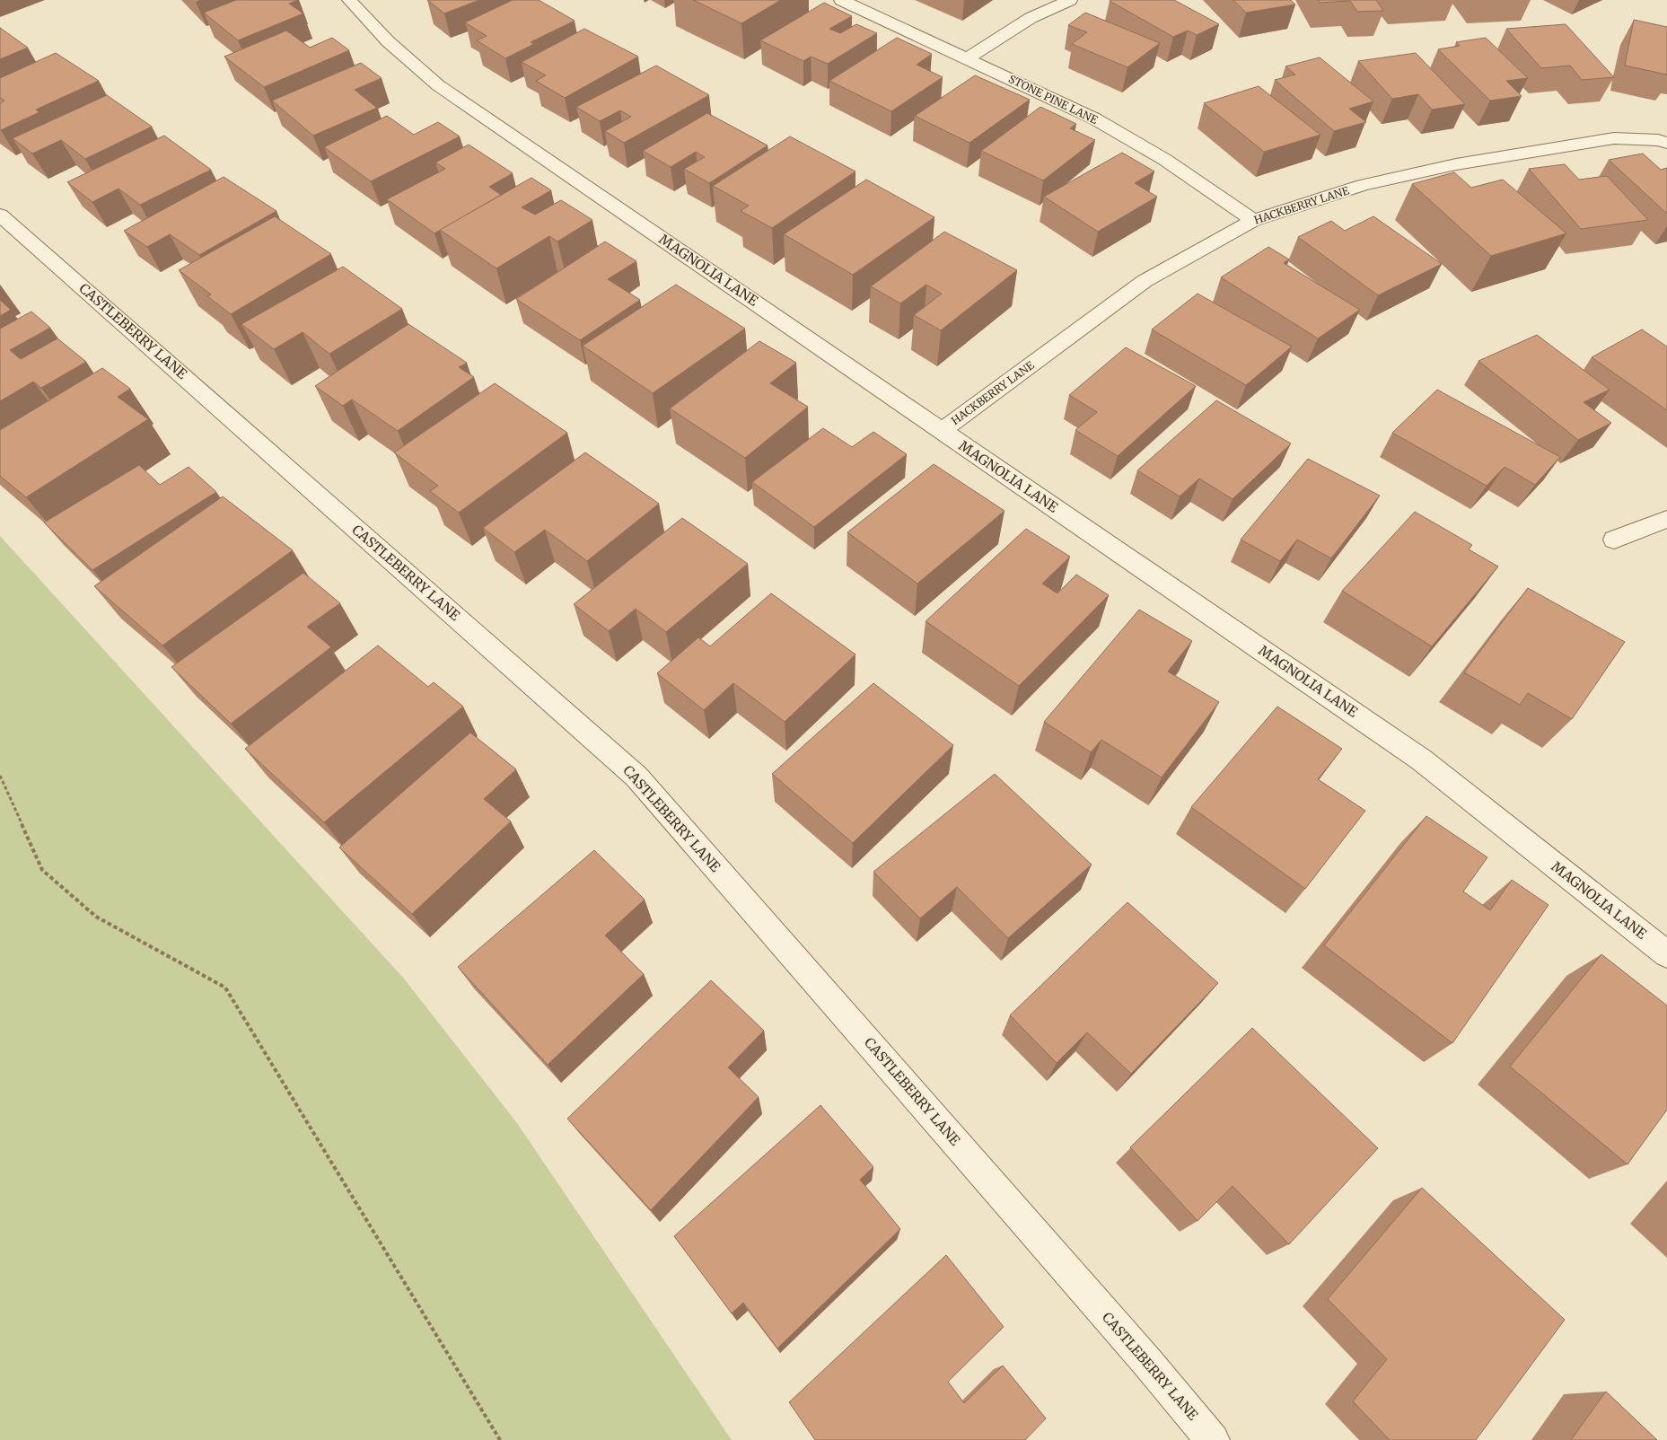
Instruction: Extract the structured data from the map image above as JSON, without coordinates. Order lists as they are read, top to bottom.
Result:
{
  "streets": {
    "street": [
      "STONE PINE LANE",
      "HACKBERRY LANE",
      "MAGNOLIA LANE",
      "CASTLEBERRY LANE"
    ]
  },
  "crossings": [
    ["STONE PINE LANE", "HACKBERRY LANE"],
    ["HACKBERRY LANE", "MAGNOLIA LANE"]
  ]
}
